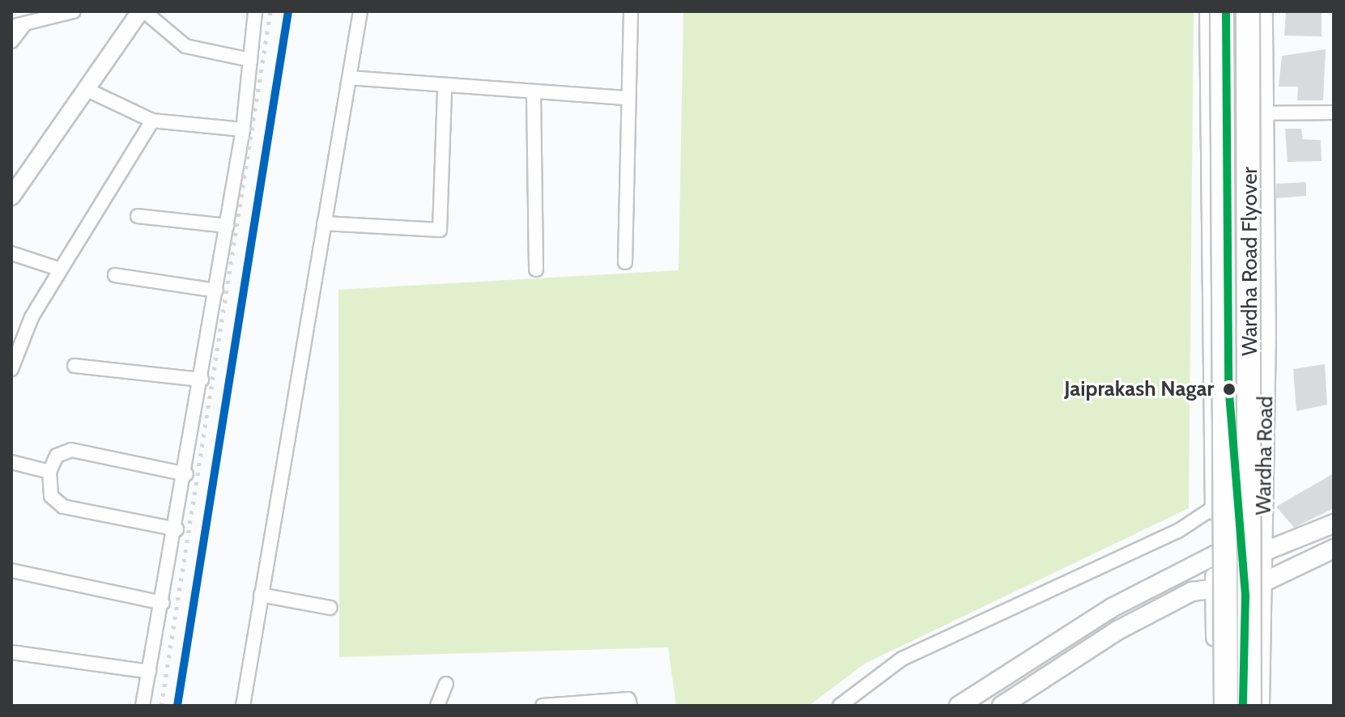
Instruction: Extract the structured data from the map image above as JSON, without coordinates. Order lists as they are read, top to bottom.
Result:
{
  "streets": {
    "highway": ["Wardha Road Flyover"],
    "street": ["Wardha Road"]
  },
  "places": ["Jaiprakash Nagar"]
}
